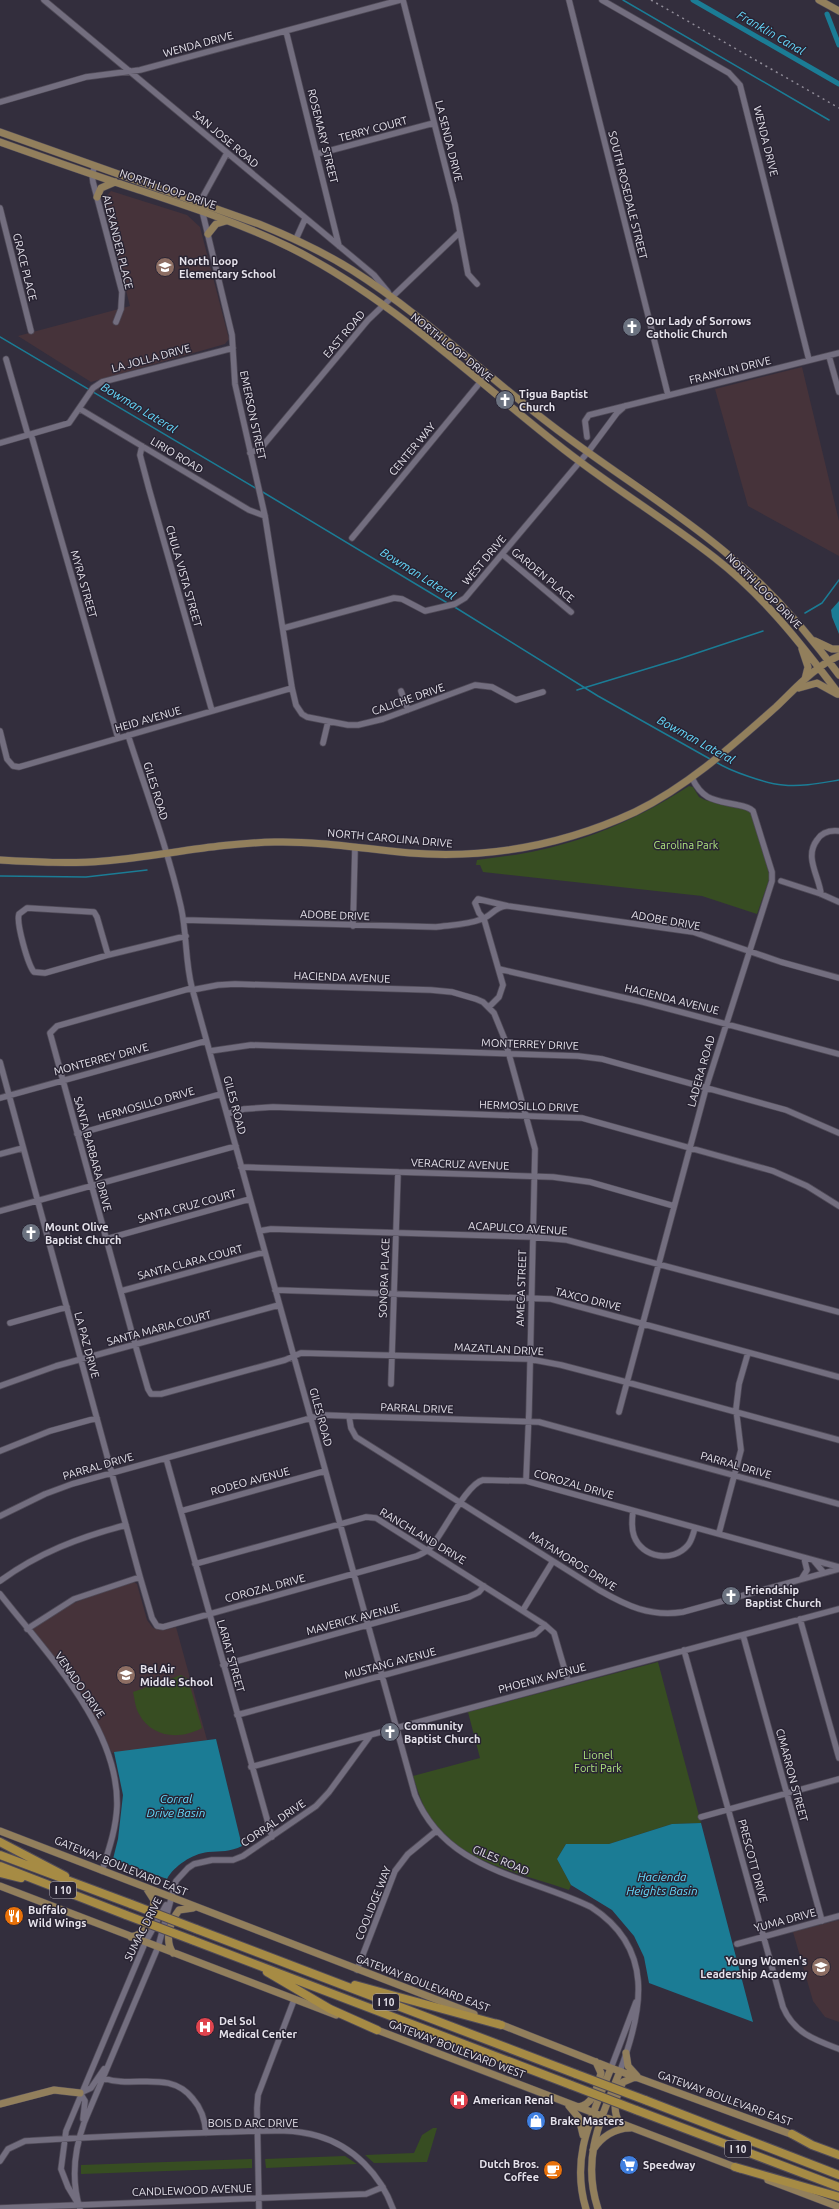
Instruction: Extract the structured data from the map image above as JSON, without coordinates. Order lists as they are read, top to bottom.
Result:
{
  "streets": {
    "highway": ["I 10"],
    "main road": [
      "NORTH LOOP DRIVE",
      "NORTH CAROLINA DRIVE",
      "GATEWAY BOULEVARD EAST",
      "GATEWAY BOULEVARD WEST"
    ],
    "street": [
      "WENDA DRIVE",
      "TERRY COURT",
      "ROSEMARY STREET",
      "SAN JOSE ROAD",
      "LA SENDA DRIVE",
      "SOUTH ROSEDALE STREET",
      "ALEXANDER PLACE",
      "GRACE PLACE",
      "EAST ROAD",
      "LA JOLLA DRIVE",
      "FRANKLIN DRIVE",
      "EMERSON STREET",
      "CENTER WAY",
      "LIRIO ROAD",
      "WEST DRIVE",
      "GARDEN PLACE",
      "CHULA VISTA STREET",
      "MYRA STREET",
      "CALICHE DRIVE",
      "HEID AVENUE",
      "GILES ROAD",
      "ADOBE DRIVE",
      "HACIENDA AVENUE",
      "MONTERREY DRIVE",
      "LADERA ROAD",
      "HERMOSILLO DRIVE",
      "SANTA BARBARA DRIVE",
      "VERACRUZ AVENUE",
      "SANTA CRUZ COURT",
      "ACAPULCO AVENUE",
      "SANTA CLARA COURT",
      "SONORA PLACE",
      "AMECA STREET",
      "TAXCO DRIVE",
      "SANTA MARIA COURT",
      "LA PAZ DRIVE",
      "MAZATLAN DRIVE",
      "PARRAL DRIVE",
      "RODEO AVENUE",
      "COROZAL DRIVE",
      "RANCHLAND DRIVE",
      "MATAMOROS DRIVE",
      "MAVERICK AVENUE",
      "LARIAT STREET",
      "MUSTANG AVENUE",
      "PHOENIX AVENUE",
      "VENADO DRIVE",
      "CIMARRON STREET",
      "CORRAL DRIVE",
      "PRESCOTT DRIVE",
      "COOLIDGE WAY",
      "YUMA DRIVE",
      "SUMAC DRIVE",
      "BOIS D ARC DRIVE",
      "CANDLEWOOD AVENUE"
    ]
  },
  "crossings": [
    ["WENDA DRIVE", "ROSEMARY STREET"],
    ["WENDA DRIVE", "SAN JOSE ROAD"],
    ["WENDA DRIVE", "FRANKLIN DRIVE"],
    ["TERRY COURT", "ROSEMARY STREET"],
    ["TERRY COURT", "LA SENDA DRIVE"],
    ["ROSEMARY STREET", "SAN JOSE ROAD"],
    ["SAN JOSE ROAD", "NORTH LOOP DRIVE"],
    ["SAN JOSE ROAD", "EAST ROAD"],
    ["LA SENDA DRIVE", "EAST ROAD"],
    ["NORTH LOOP DRIVE", "ALEXANDER PLACE"],
    ["NORTH LOOP DRIVE", "EAST ROAD"],
    ["NORTH LOOP DRIVE", "EMERSON STREET"],
    ["NORTH LOOP DRIVE", "CENTER WAY"],
    ["NORTH LOOP DRIVE", "WEST DRIVE"],
    ["NORTH LOOP DRIVE", "NORTH CAROLINA DRIVE"],
    ["SOUTH ROSEDALE STREET", "FRANKLIN DRIVE"],
    ["EAST ROAD", "EMERSON STREET"],
    ["LA JOLLA DRIVE", "EMERSON STREET"],
    ["LA JOLLA DRIVE", "LIRIO ROAD"],
    ["LA JOLLA DRIVE", "MYRA STREET"],
    ["EMERSON STREET", "LIRIO ROAD"],
    ["EMERSON STREET", "WEST DRIVE"],
    ["EMERSON STREET", "CALICHE DRIVE"],
    ["EMERSON STREET", "HEID AVENUE"],
    ["LIRIO ROAD", "CHULA VISTA STREET"],
    ["WEST DRIVE", "GARDEN PLACE"],
    ["CHULA VISTA STREET", "HEID AVENUE"],
    ["MYRA STREET", "HEID AVENUE"],
    ["CALICHE DRIVE", "HEID AVENUE"],
    ["HEID AVENUE", "GILES ROAD"],
    ["GILES ROAD", "NORTH CAROLINA DRIVE"],
    ["GILES ROAD", "ADOBE DRIVE"],
    ["GILES ROAD", "HACIENDA AVENUE"],
    ["GILES ROAD", "MONTERREY DRIVE"],
    ["GILES ROAD", "HERMOSILLO DRIVE"],
    ["GILES ROAD", "VERACRUZ AVENUE"],
    ["GILES ROAD", "SANTA CRUZ COURT"],
    ["GILES ROAD", "ACAPULCO AVENUE"],
    ["GILES ROAD", "SANTA CLARA COURT"],
    ["GILES ROAD", "TAXCO DRIVE"],
    ["GILES ROAD", "SANTA MARIA COURT"],
    ["GILES ROAD", "MAZATLAN DRIVE"],
    ["GILES ROAD", "PARRAL DRIVE"],
    ["GILES ROAD", "RODEO AVENUE"],
    ["GILES ROAD", "COROZAL DRIVE"],
    ["GILES ROAD", "RANCHLAND DRIVE"],
    ["GILES ROAD", "MAVERICK AVENUE"],
    ["GILES ROAD", "MUSTANG AVENUE"],
    ["GILES ROAD", "PHOENIX AVENUE"],
    ["GILES ROAD", "GATEWAY BOULEVARD EAST"],
    ["GILES ROAD", "COOLIDGE WAY"],
    ["NORTH CAROLINA DRIVE", "LADERA ROAD"],
    ["ADOBE DRIVE", "LADERA ROAD"],
    ["HACIENDA AVENUE", "LADERA ROAD"],
    ["HACIENDA AVENUE", "SANTA BARBARA DRIVE"],
    ["HACIENDA AVENUE", "AMECA STREET"],
    ["MONTERREY DRIVE", "LADERA ROAD"],
    ["MONTERREY DRIVE", "SANTA BARBARA DRIVE"],
    ["MONTERREY DRIVE", "AMECA STREET"],
    ["MONTERREY DRIVE", "LA PAZ DRIVE"],
    ["LADERA ROAD", "HERMOSILLO DRIVE"],
    ["LADERA ROAD", "VERACRUZ AVENUE"],
    ["LADERA ROAD", "ACAPULCO AVENUE"],
    ["LADERA ROAD", "TAXCO DRIVE"],
    ["LADERA ROAD", "MAZATLAN DRIVE"],
    ["HERMOSILLO DRIVE", "SANTA BARBARA DRIVE"],
    ["HERMOSILLO DRIVE", "AMECA STREET"],
    ["SANTA BARBARA DRIVE", "SANTA CRUZ COURT"],
    ["SANTA BARBARA DRIVE", "SANTA CLARA COURT"],
    ["SANTA BARBARA DRIVE", "SANTA MARIA COURT"],
    ["SANTA BARBARA DRIVE", "MAZATLAN DRIVE"],
    ["VERACRUZ AVENUE", "SONORA PLACE"],
    ["VERACRUZ AVENUE", "AMECA STREET"],
    ["ACAPULCO AVENUE", "SONORA PLACE"],
    ["ACAPULCO AVENUE", "AMECA STREET"],
    ["SONORA PLACE", "TAXCO DRIVE"],
    ["SONORA PLACE", "MAZATLAN DRIVE"],
    ["AMECA STREET", "TAXCO DRIVE"],
    ["AMECA STREET", "MAZATLAN DRIVE"],
    ["AMECA STREET", "PARRAL DRIVE"],
    ["AMECA STREET", "COROZAL DRIVE"],
    ["SANTA MARIA COURT", "LA PAZ DRIVE"],
    ["LA PAZ DRIVE", "PARRAL DRIVE"],
    ["LA PAZ DRIVE", "COROZAL DRIVE"],
    ["PARRAL DRIVE", "MATAMOROS DRIVE"],
    ["PARRAL DRIVE", "LARIAT STREET"],
    ["RODEO AVENUE", "LARIAT STREET"],
    ["COROZAL DRIVE", "RANCHLAND DRIVE"],
    ["COROZAL DRIVE", "MATAMOROS DRIVE"],
    ["COROZAL DRIVE", "LARIAT STREET"],
    ["RANCHLAND DRIVE", "MAVERICK AVENUE"],
    ["RANCHLAND DRIVE", "LARIAT STREET"],
    ["RANCHLAND DRIVE", "MUSTANG AVENUE"],
    ["RANCHLAND DRIVE", "PHOENIX AVENUE"],
    ["MAVERICK AVENUE", "LARIAT STREET"],
    ["LARIAT STREET", "MUSTANG AVENUE"],
    ["LARIAT STREET", "PHOENIX AVENUE"],
    ["LARIAT STREET", "CORRAL DRIVE"],
    ["PHOENIX AVENUE", "CIMARRON STREET"],
    ["PHOENIX AVENUE", "CORRAL DRIVE"],
    ["PHOENIX AVENUE", "PRESCOTT DRIVE"],
    ["VENADO DRIVE", "GATEWAY BOULEVARD EAST"],
    ["CIMARRON STREET", "YUMA DRIVE"],
    ["CORRAL DRIVE", "GATEWAY BOULEVARD EAST"],
    ["CORRAL DRIVE", "SUMAC DRIVE"],
    ["PRESCOTT DRIVE", "YUMA DRIVE"],
    ["GATEWAY BOULEVARD EAST", "COOLIDGE WAY"],
    ["GATEWAY BOULEVARD EAST", "SUMAC DRIVE"],
    ["SUMAC DRIVE", "GATEWAY BOULEVARD WEST"],
    ["SUMAC DRIVE", "BOIS D ARC DRIVE"],
    ["SUMAC DRIVE", "CANDLEWOOD AVENUE"],
    ["BOIS D ARC DRIVE", "CANDLEWOOD AVENUE"]
  ],
  "water": [
    "Franklin Canal",
    "Bowman Lateral",
    "Corral Drive Basin",
    "Hacienda Heights Basin"
  ],
  "parks": ["Carolina Park", "Lionel Forti Park"],
  "places": {
    "school or university": ["North Loop Elementary School", "Bel Air Middle School", "Young Women's Leadership Academy"],
    "church": [
      "Our Lady of Sorrows Catholic Church",
      "Tigua Baptist Church",
      "Mount Olive Baptist Church",
      "Friendship Baptist Church",
      "Community Baptist Church"
    ],
    "restaurant": ["Buffalo Wild Wings"],
    "hospital": ["Del Sol Medical Center", "American Renal"],
    "shop": ["Brake Masters"],
    "supermarket": ["Speedway"],
    "cafe": ["Dutch Bros. Coffee"]
  }
}
